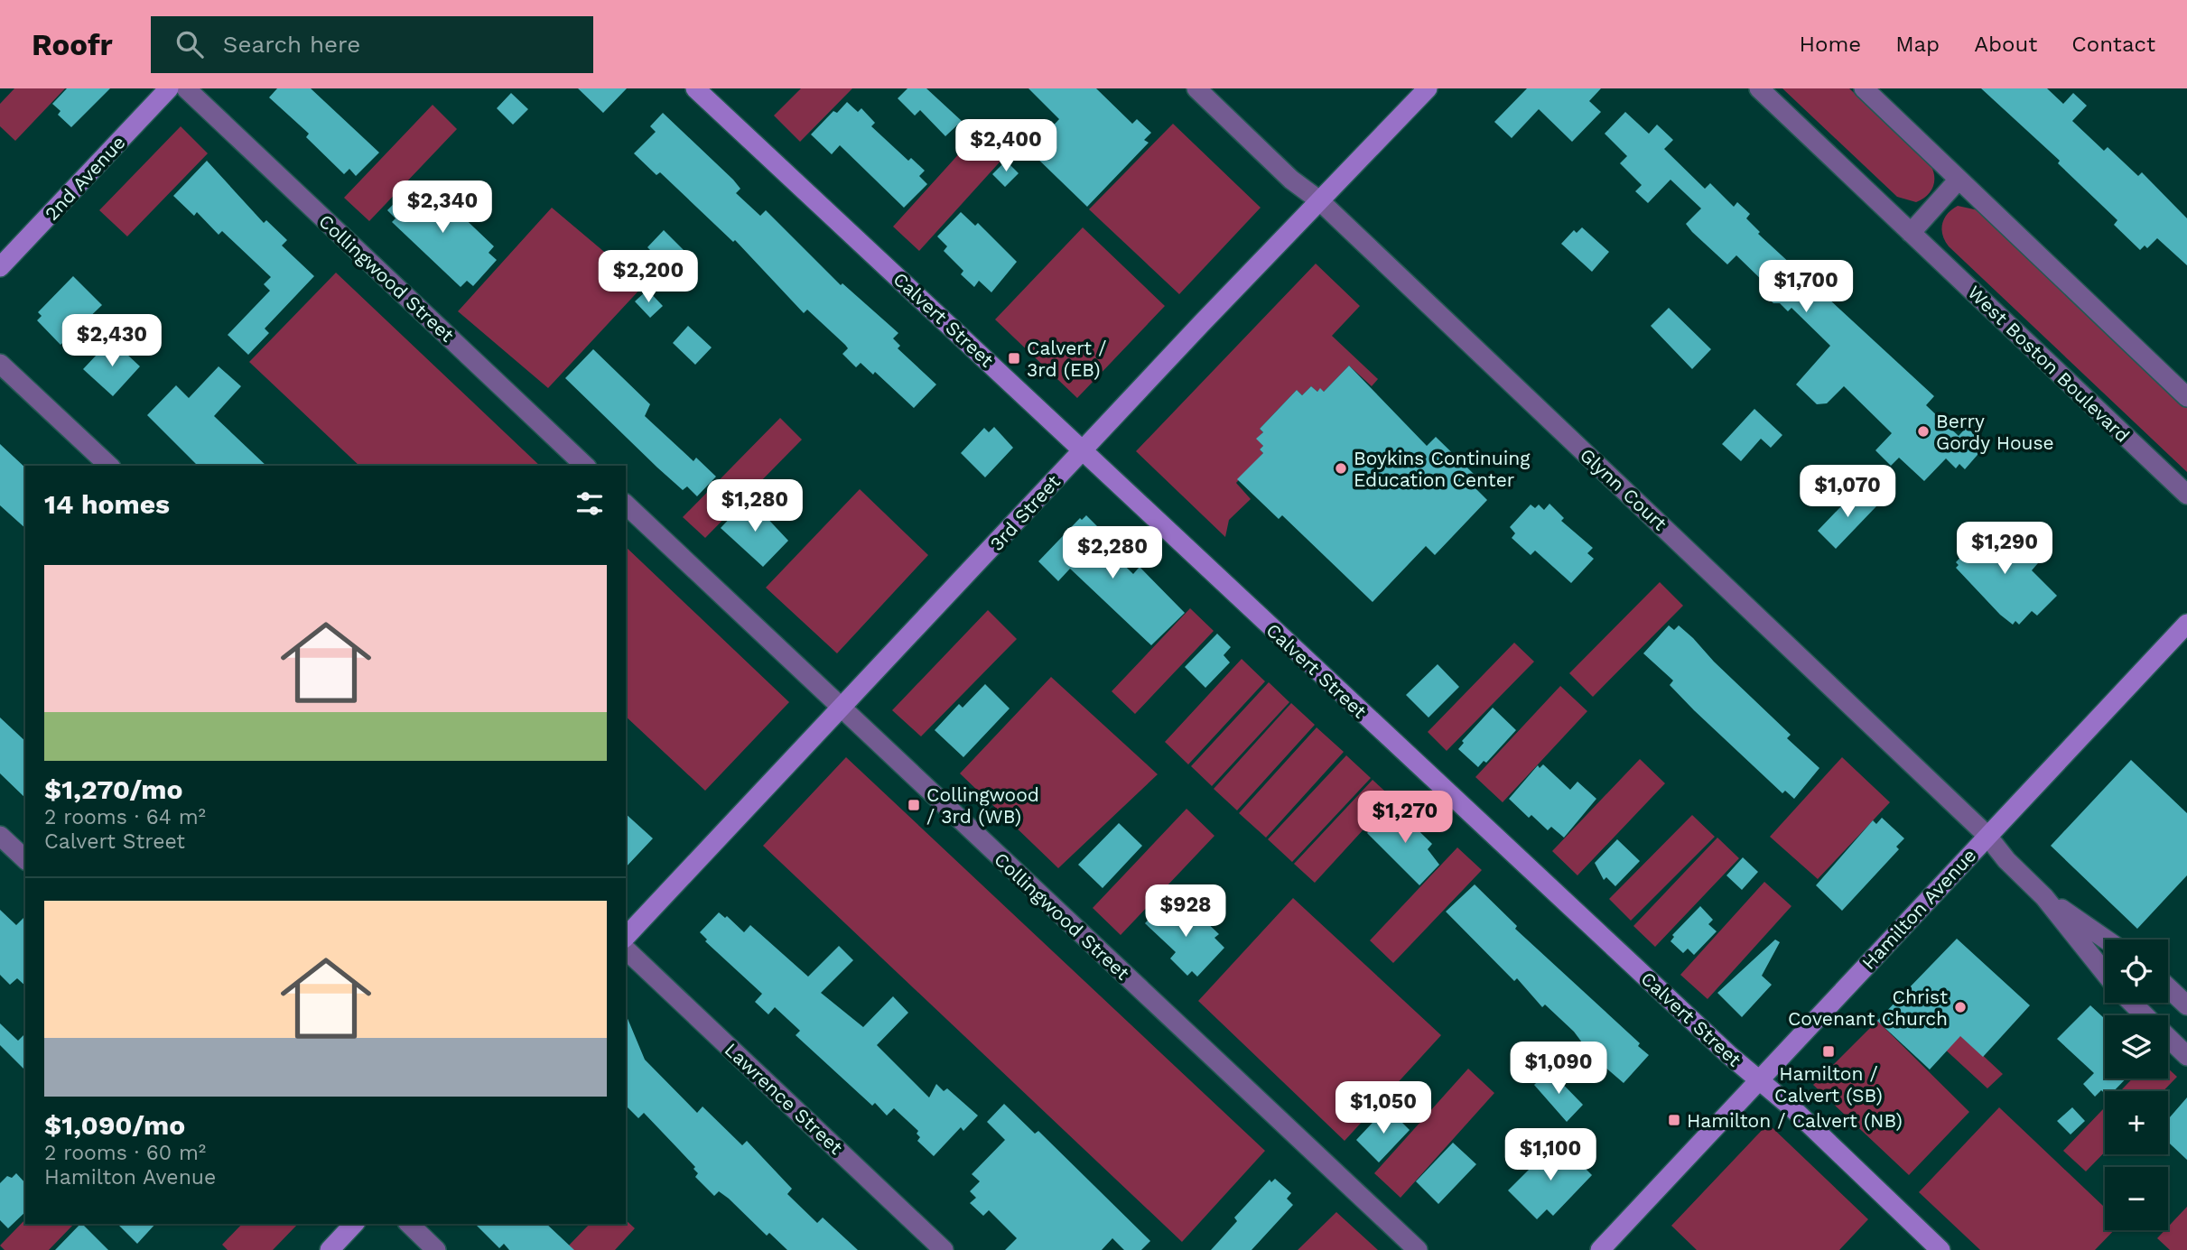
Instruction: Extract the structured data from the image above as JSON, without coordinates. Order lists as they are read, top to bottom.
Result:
{
  "streets": {
    "street": [
      "2nd Avenue",
      "Collingwood Street",
      "Calvert Street",
      "West Boston Boulevard",
      "Glynn Court",
      "3rd Street",
      "Hamilton Avenue",
      "Lawrence Street"
    ]
  },
  "crossings": [
    ["Collingwood Street", "3rd Street"],
    ["Calvert Street", "3rd Street"],
    ["Calvert Street", "Hamilton Avenue"],
    ["Glynn Court", "3rd Street"],
    ["Glynn Court", "Hamilton Avenue"]
  ],
  "places": {
    "transit": [
      "Calvert / 3rd (EB)",
      "Collingwood / 3rd (WB)",
      "Hamilton / Calvert (SB)",
      "Hamilton / Calvert (NB)"
    ],
    "other": ["Berry Gordy House", "Boykins Continuing Education Center", "Christ Covenant Church"]
  },
  "page": {
    "header": "Roofr",
    "search": "Search here",
    "nav": [
      "Home",
      "Map",
      "About",
      "Contact"
    ],
    "price": [
      "$2,400",
      "$2,340",
      "$2,200",
      "$1,700",
      "$2,430",
      "$1,070",
      "$1,280",
      "$1,290",
      "$2,280",
      "$1,270",
      "$928",
      "$1,090",
      "$1,050",
      "$1,100"
    ],
    "heading": "14 homes",
    "list": [
      {
        "name": "$1,270/mo",
        "note": "2 rooms · 64 m² · Calvert Street"
      },
      {
        "name": "$1,090/mo",
        "note": "2 rooms · 60 m² · Hamilton Avenue"
      }
    ],
    "map_buttons": ["+", "−"]
  }
}
